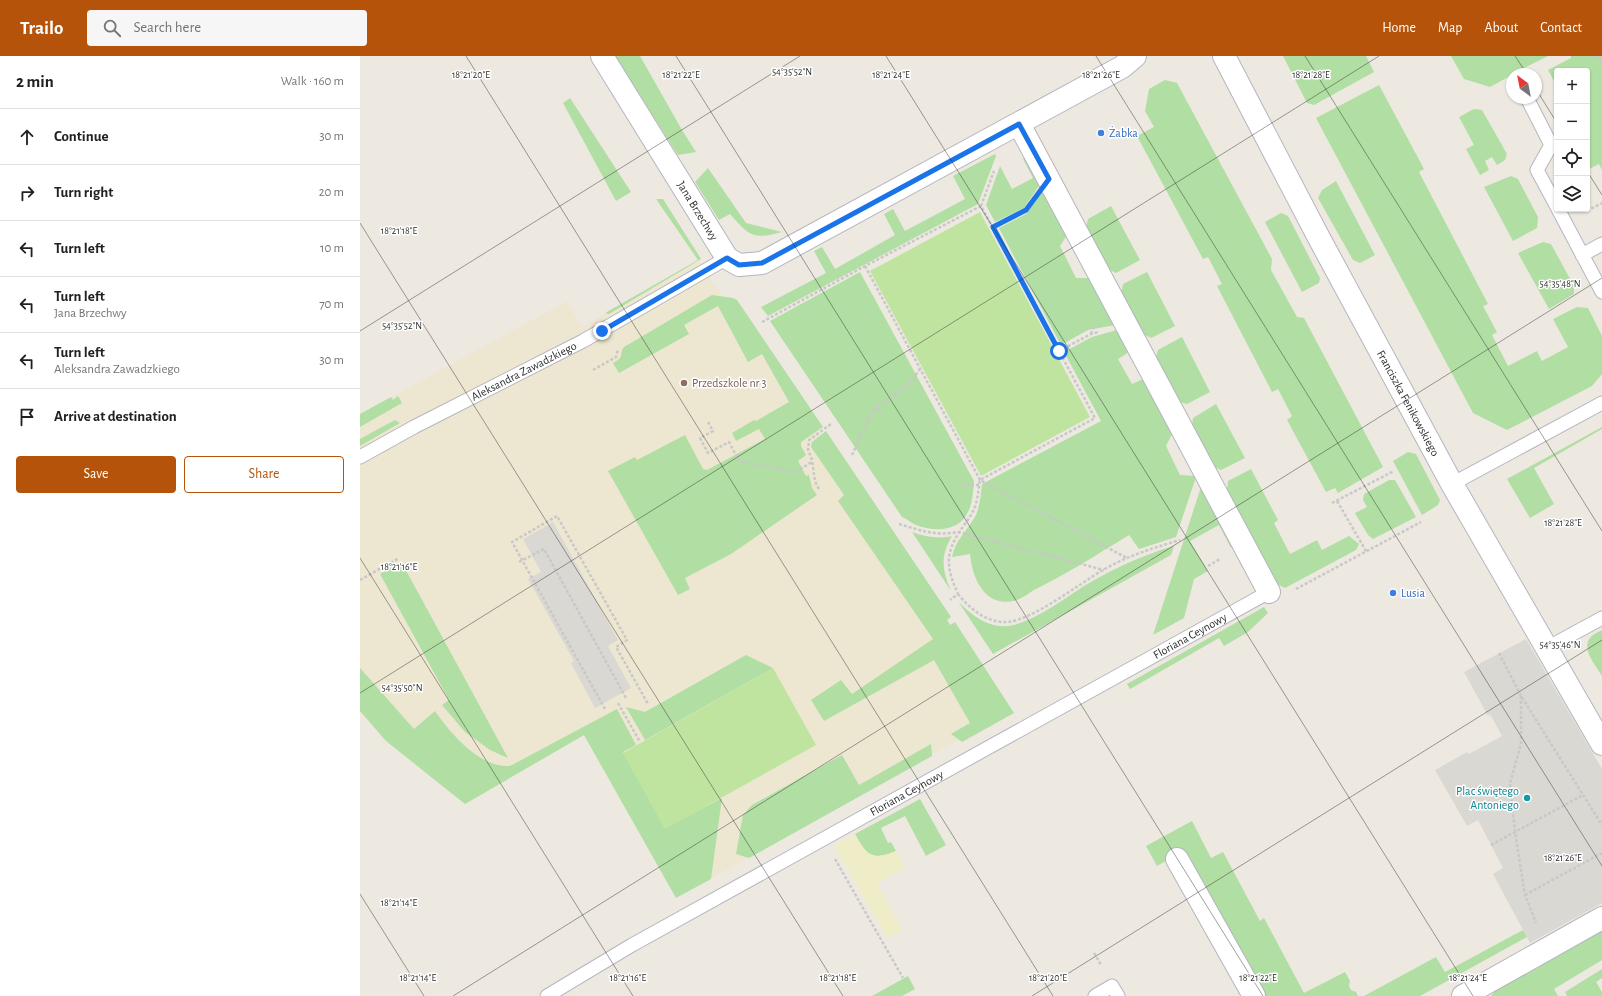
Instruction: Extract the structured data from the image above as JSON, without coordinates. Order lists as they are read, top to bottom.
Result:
{
  "streets": {
    "street": ["Jana Brzechwy", "Franciszka Fenikowskiego"],
    "lane": ["Aleksandra Zawadzkiego", "Floriana Ceynowy"]
  },
  "crossings": [
    ["Jana Brzechwy", "Aleksandra Zawadzkiego"]
  ],
  "places": [
    "Żabka",
    "Przedszkole nr 3",
    "Lusia",
    "Plac świętego Antoniego"
  ],
  "north": "top left",
  "page": {
    "header": "Trailo",
    "search": "Search here",
    "nav": [
      "Home",
      "Map",
      "About",
      "Contact"
    ],
    "heading": ["2 min", "Walk · 160 m"],
    "map_buttons": ["+", "−"],
    "list": [
      ["Continue", "30 m"],
      ["Turn right", "20 m"],
      ["Turn left", "10 m"],
      ["Turn left", "Jana Brzechwy", "70 m"],
      ["Turn left", "Aleksandra Zawadzkiego", "30 m"],
      "Arrive at destination"
    ],
    "buttons": ["Save", "Share"]
  },
  "coordinates": [
    "54°35'52\"N",
    "18°21'20\"E",
    "18°21'22\"E",
    "18°21'24\"E",
    "18°21'26\"E",
    "18°21'28\"E",
    "18°21'18\"E",
    "54°35'48\"N",
    "18°21'16\"E",
    "54°35'46\"N",
    "54°35'50\"N",
    "18°21'14\"E"
  ]
}
